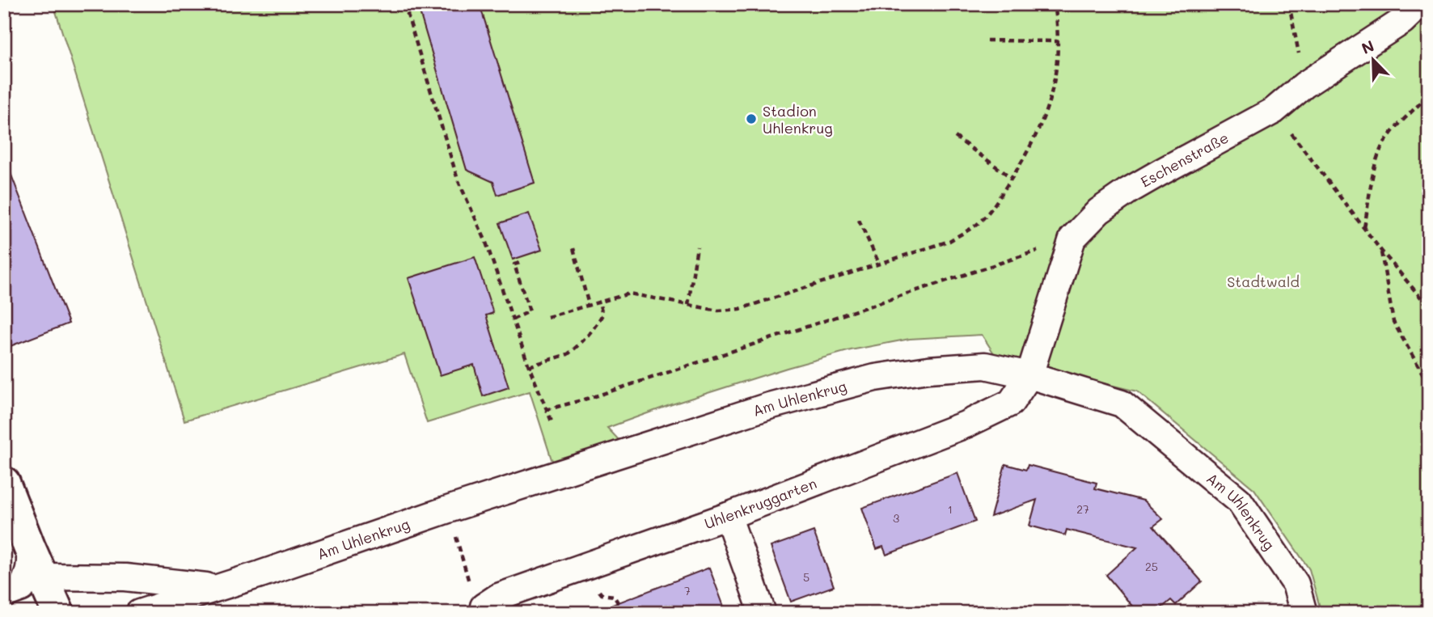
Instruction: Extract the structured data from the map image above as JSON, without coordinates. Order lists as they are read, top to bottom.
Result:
{
  "streets": {
    "street": ["Eschenstraße", "Am Uhlenkrug", "Uhlenkruggarten"]
  },
  "crossings": [
    ["Eschenstraße", "Am Uhlenkrug"],
    ["Eschenstraße", "Uhlenkruggarten"],
    ["Am Uhlenkrug", "Uhlenkruggarten"]
  ],
  "parks": ["Stadtwald"],
  "places": ["Stadion Uhlenkrug"],
  "house_numbers": [
    "1",
    "27",
    "3",
    "25",
    "5",
    "7"
  ],
  "north": "top left"
}
